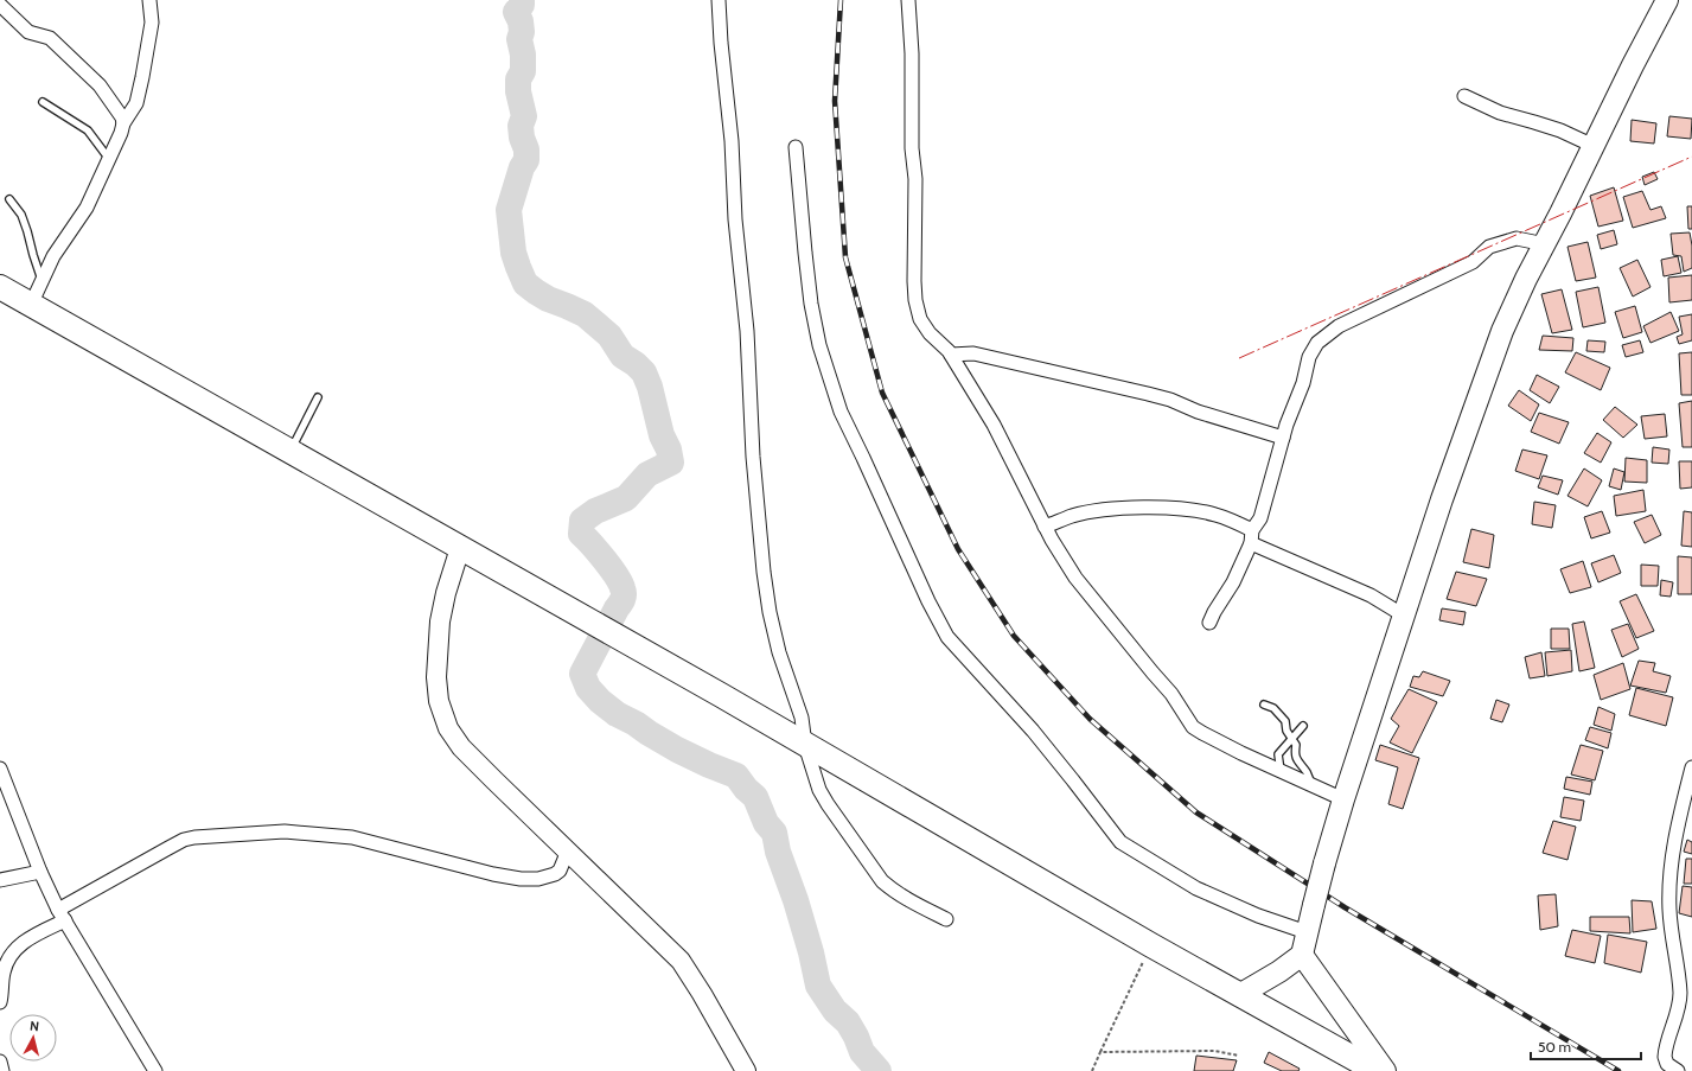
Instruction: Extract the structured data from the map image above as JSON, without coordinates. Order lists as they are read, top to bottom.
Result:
{
  "scale_bar": "50 m",
  "north": "top"
}
